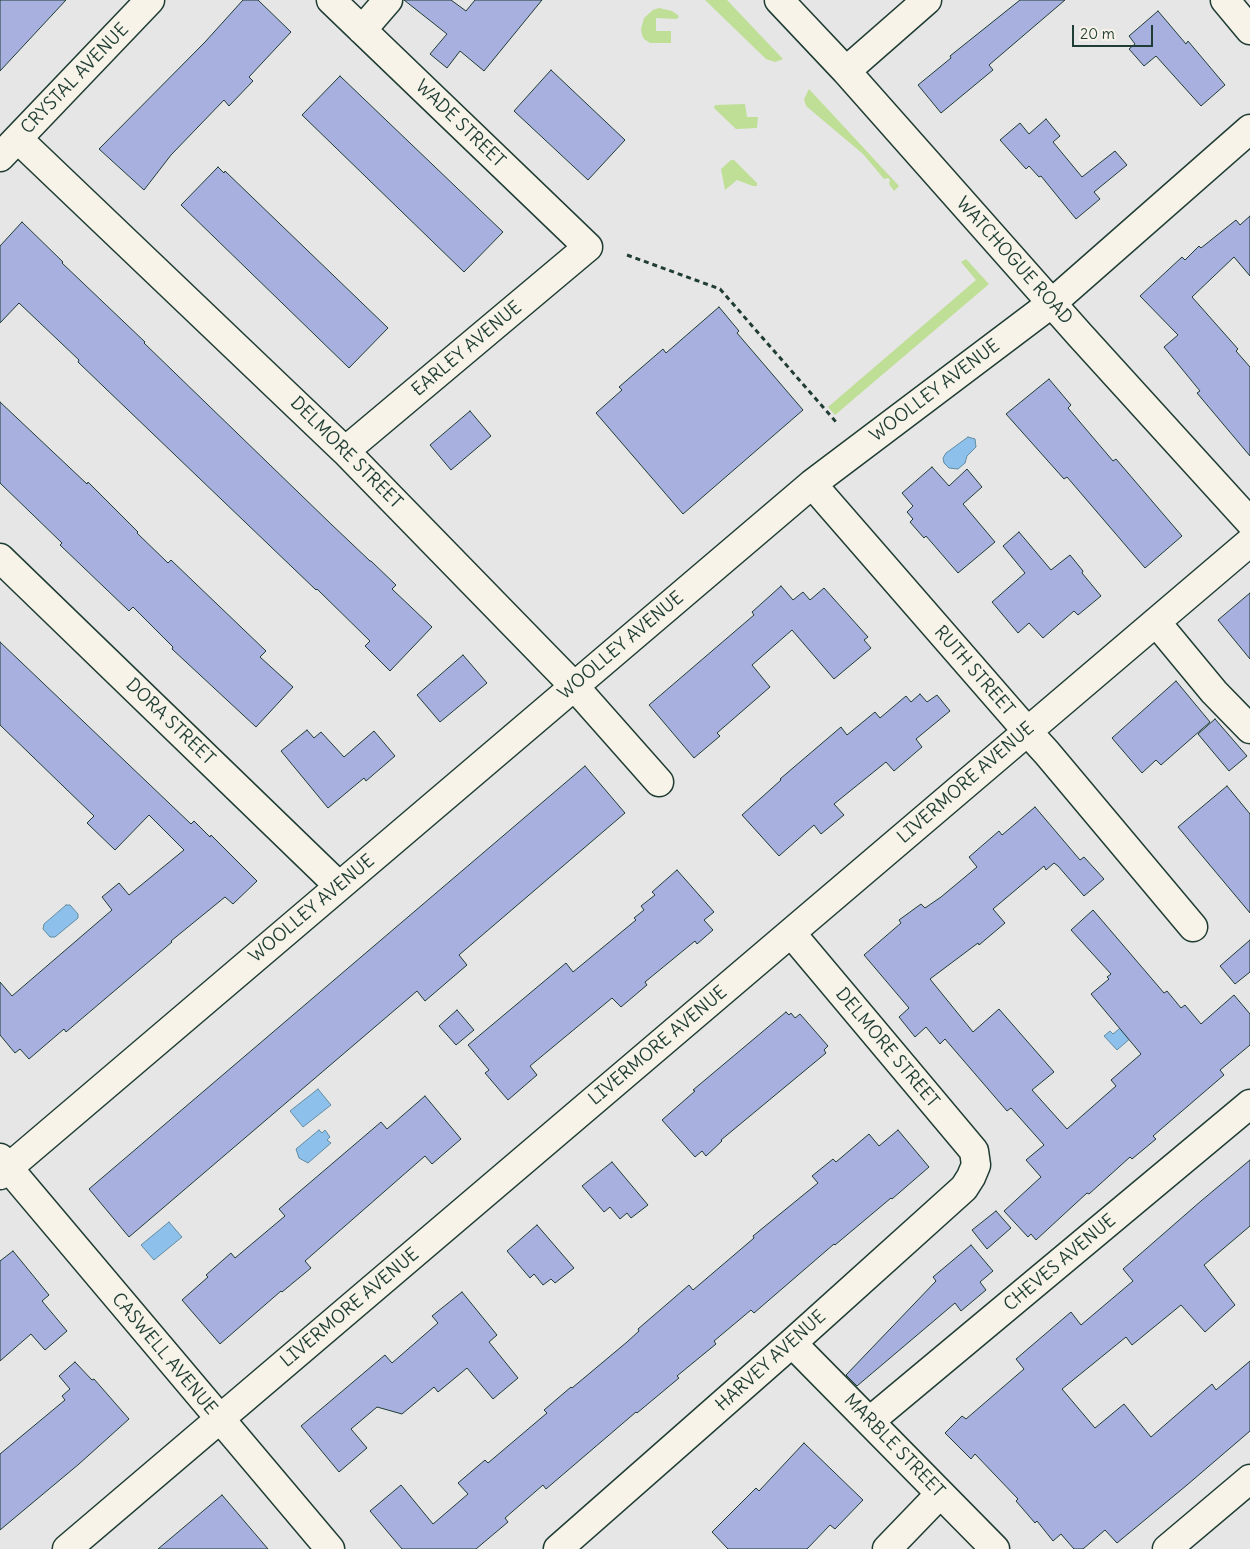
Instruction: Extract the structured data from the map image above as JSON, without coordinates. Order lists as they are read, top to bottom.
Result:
{
  "streets": {
    "street": [
      "CRYSTAL AVENUE",
      "WADE STREET",
      "WATCHOGUE ROAD",
      "EARLEY AVENUE",
      "WOOLLEY AVENUE",
      "DELMORE STREET",
      "RUTH STREET",
      "DORA STREET",
      "LIVERMORE AVENUE",
      "CHEVES AVENUE",
      "CASWELL AVENUE",
      "HARVEY AVENUE",
      "MARBLE STREET"
    ]
  },
  "crossings": [
    ["CRYSTAL AVENUE", "DELMORE STREET"],
    ["WADE STREET", "EARLEY AVENUE"],
    ["WATCHOGUE ROAD", "WOOLLEY AVENUE"],
    ["EARLEY AVENUE", "DELMORE STREET"],
    ["WOOLLEY AVENUE", "DELMORE STREET"],
    ["WOOLLEY AVENUE", "RUTH STREET"],
    ["WOOLLEY AVENUE", "DORA STREET"],
    ["WOOLLEY AVENUE", "CASWELL AVENUE"],
    ["DELMORE STREET", "LIVERMORE AVENUE"],
    ["DELMORE STREET", "HARVEY AVENUE"],
    ["RUTH STREET", "LIVERMORE AVENUE"],
    ["LIVERMORE AVENUE", "CASWELL AVENUE"],
    ["CHEVES AVENUE", "MARBLE STREET"],
    ["HARVEY AVENUE", "MARBLE STREET"]
  ],
  "scale_bar": "20 m"
}
